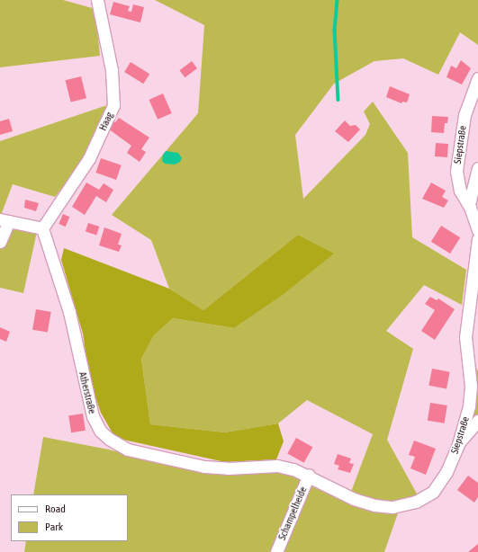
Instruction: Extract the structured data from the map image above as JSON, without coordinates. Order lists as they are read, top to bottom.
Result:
{
  "streets": {
    "street": [
      "Haag",
      "Siepstraße",
      "Atherstraße",
      "Schampelheide"
    ]
  },
  "crossings": [
    ["Haag", "Atherstraße"],
    ["Siepstraße", "Atherstraße"],
    ["Siepstraße", "Schampelheide"],
    ["Atherstraße", "Schampelheide"]
  ],
  "legend": ["Road", "Park"]
}
